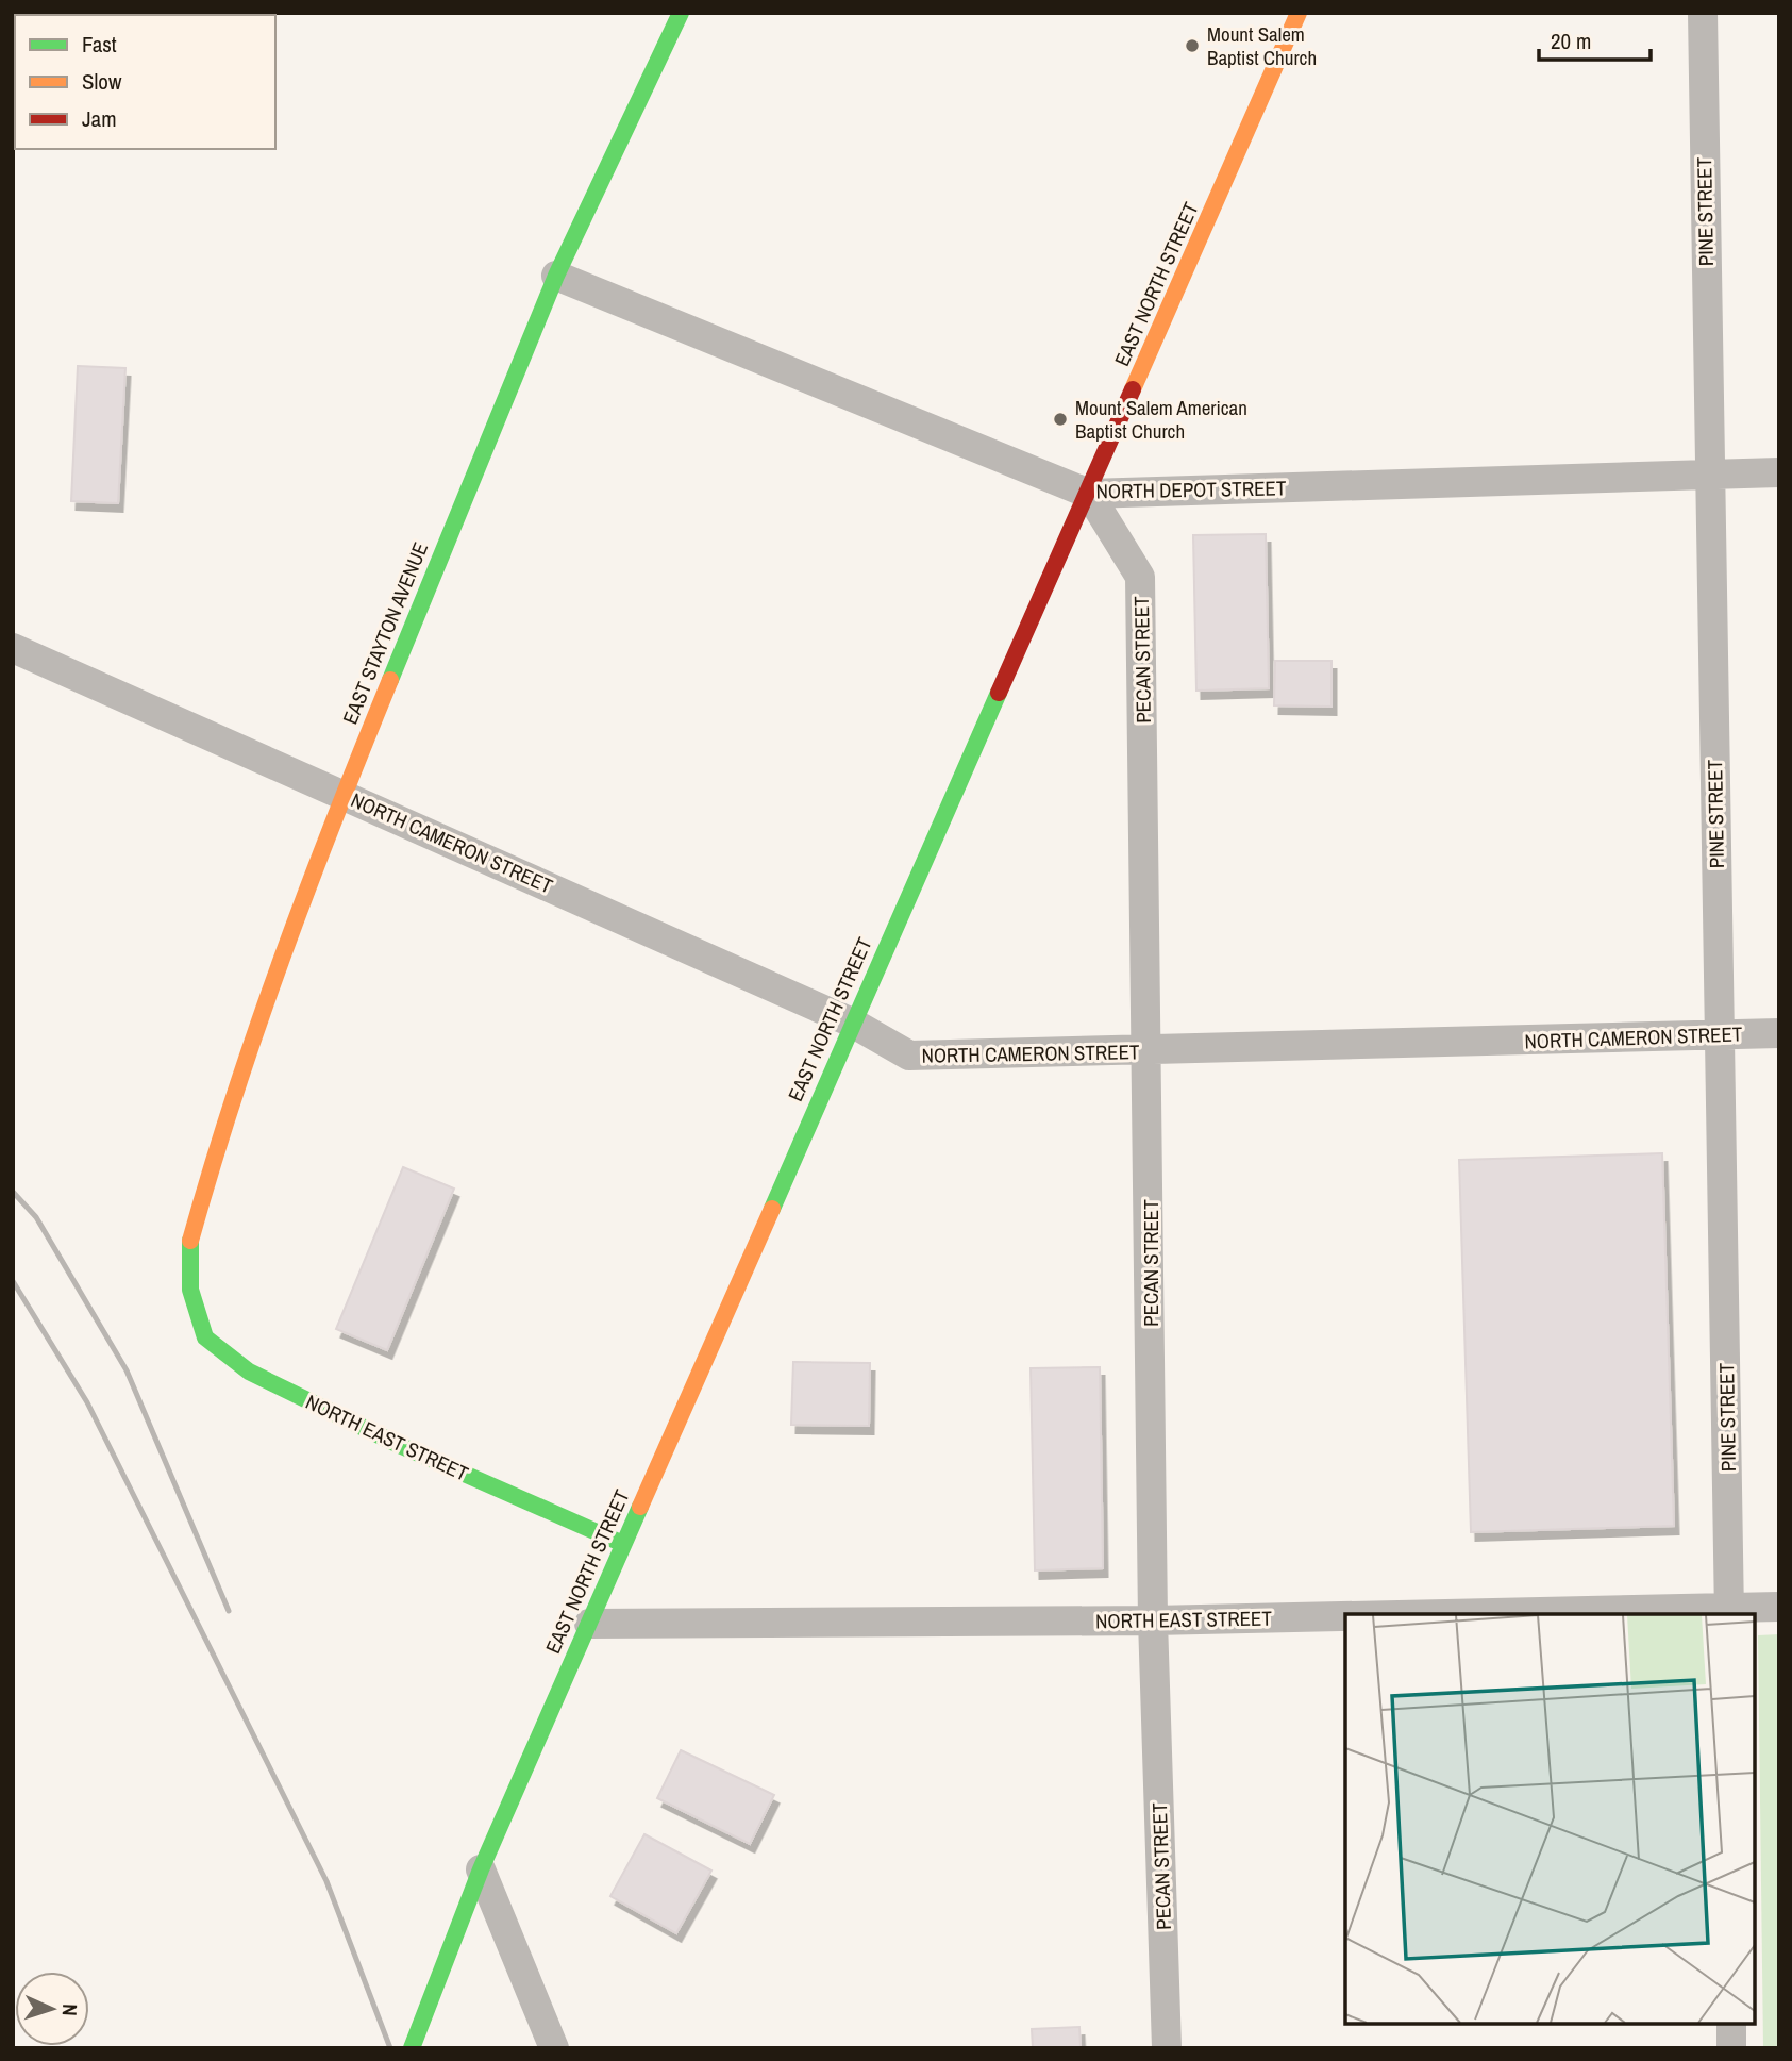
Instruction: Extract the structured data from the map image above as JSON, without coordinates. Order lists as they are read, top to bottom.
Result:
{
  "streets": {
    "street": [
      "PINE STREET",
      "EAST NORTH STREET",
      "NORTH DEPOT STREET",
      "EAST STAYTON AVENUE",
      "PECAN STREET",
      "NORTH CAMERON STREET",
      "NORTH EAST STREET"
    ]
  },
  "crossings": [
    ["PINE STREET", "NORTH DEPOT STREET"],
    ["PINE STREET", "NORTH CAMERON STREET"],
    ["PINE STREET", "NORTH EAST STREET"],
    ["EAST NORTH STREET", "NORTH DEPOT STREET"],
    ["EAST NORTH STREET", "PECAN STREET"],
    ["EAST NORTH STREET", "NORTH CAMERON STREET"],
    ["EAST NORTH STREET", "NORTH EAST STREET"],
    ["NORTH DEPOT STREET", "EAST STAYTON AVENUE"],
    ["NORTH DEPOT STREET", "PECAN STREET"],
    ["EAST STAYTON AVENUE", "NORTH CAMERON STREET"],
    ["EAST STAYTON AVENUE", "NORTH EAST STREET"],
    ["PECAN STREET", "NORTH CAMERON STREET"],
    ["PECAN STREET", "NORTH EAST STREET"]
  ],
  "places": ["Mount Salem Baptist Church", "Mount Salem American Baptist Church"],
  "legend": ["Fast", "Slow", "Jam"],
  "scale_bar": "20 m",
  "north": "right"
}
